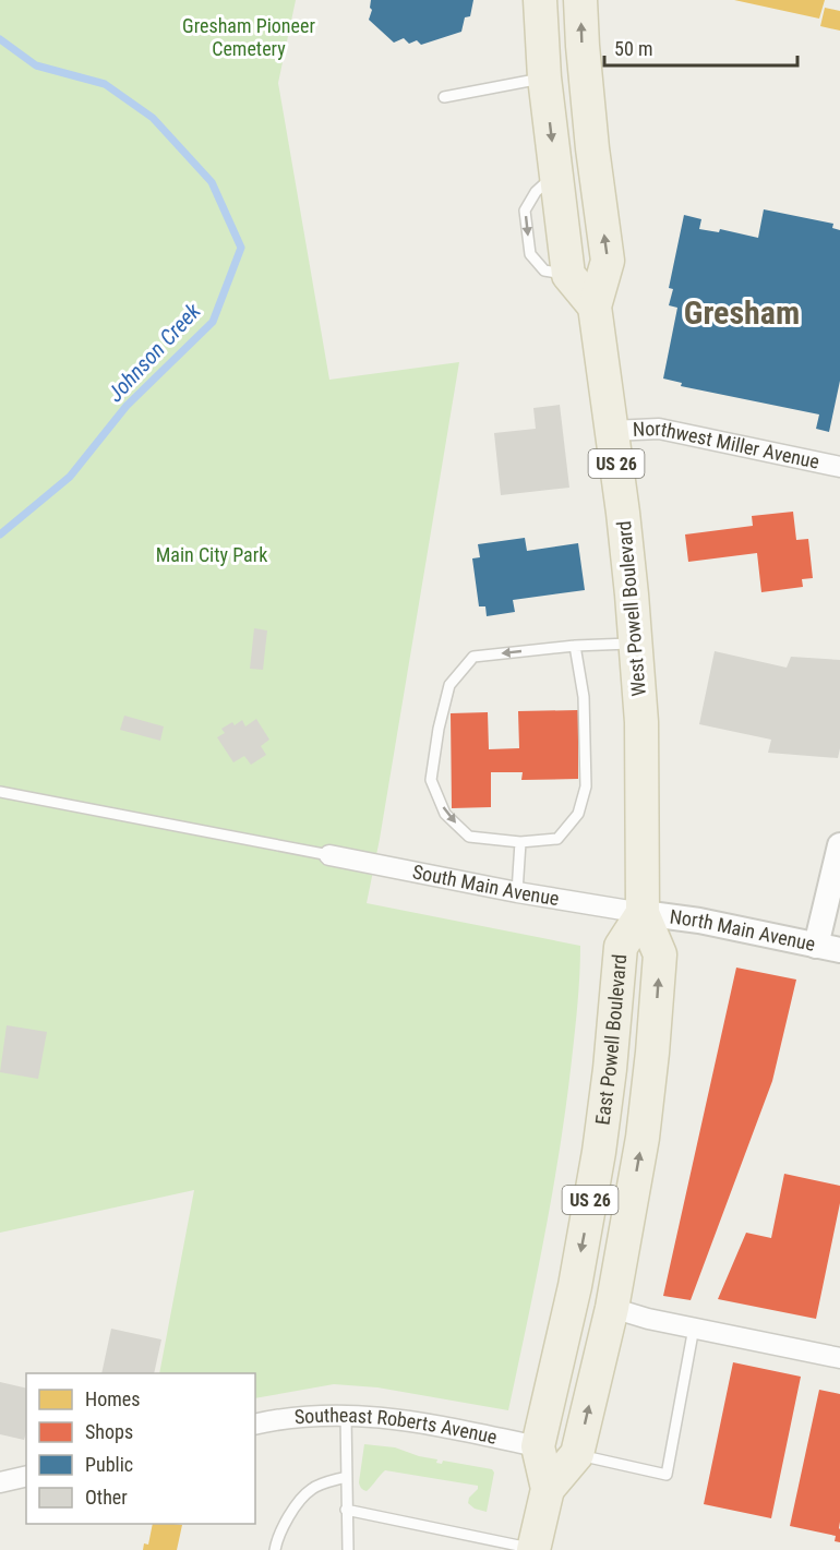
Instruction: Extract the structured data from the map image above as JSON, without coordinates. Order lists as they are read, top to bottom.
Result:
{
  "streets": {
    "main road": ["US 26", "West Powell Boulevard", "East Powell Boulevard"],
    "street": [
      "Northwest Miller Avenue",
      "South Main Avenue",
      "North Main Avenue",
      "Southeast Roberts Avenue"
    ]
  },
  "crossings": [
    ["Northwest Miller Avenue", "West Powell Boulevard"],
    ["West Powell Boulevard", "South Main Avenue"],
    ["West Powell Boulevard", "North Main Avenue"],
    ["West Powell Boulevard", "East Powell Boulevard"],
    ["South Main Avenue", "North Main Avenue"],
    ["South Main Avenue", "East Powell Boulevard"],
    ["North Main Avenue", "East Powell Boulevard"],
    ["East Powell Boulevard", "Southeast Roberts Avenue"]
  ],
  "districts": ["Gresham"],
  "water": ["Johnson Creek"],
  "parks": ["Gresham Pioneer Cemetery", "Main City Park"],
  "legend": [
    "Homes",
    "Shops",
    "Public",
    "Other"
  ],
  "scale_bar": "50 m"
}
